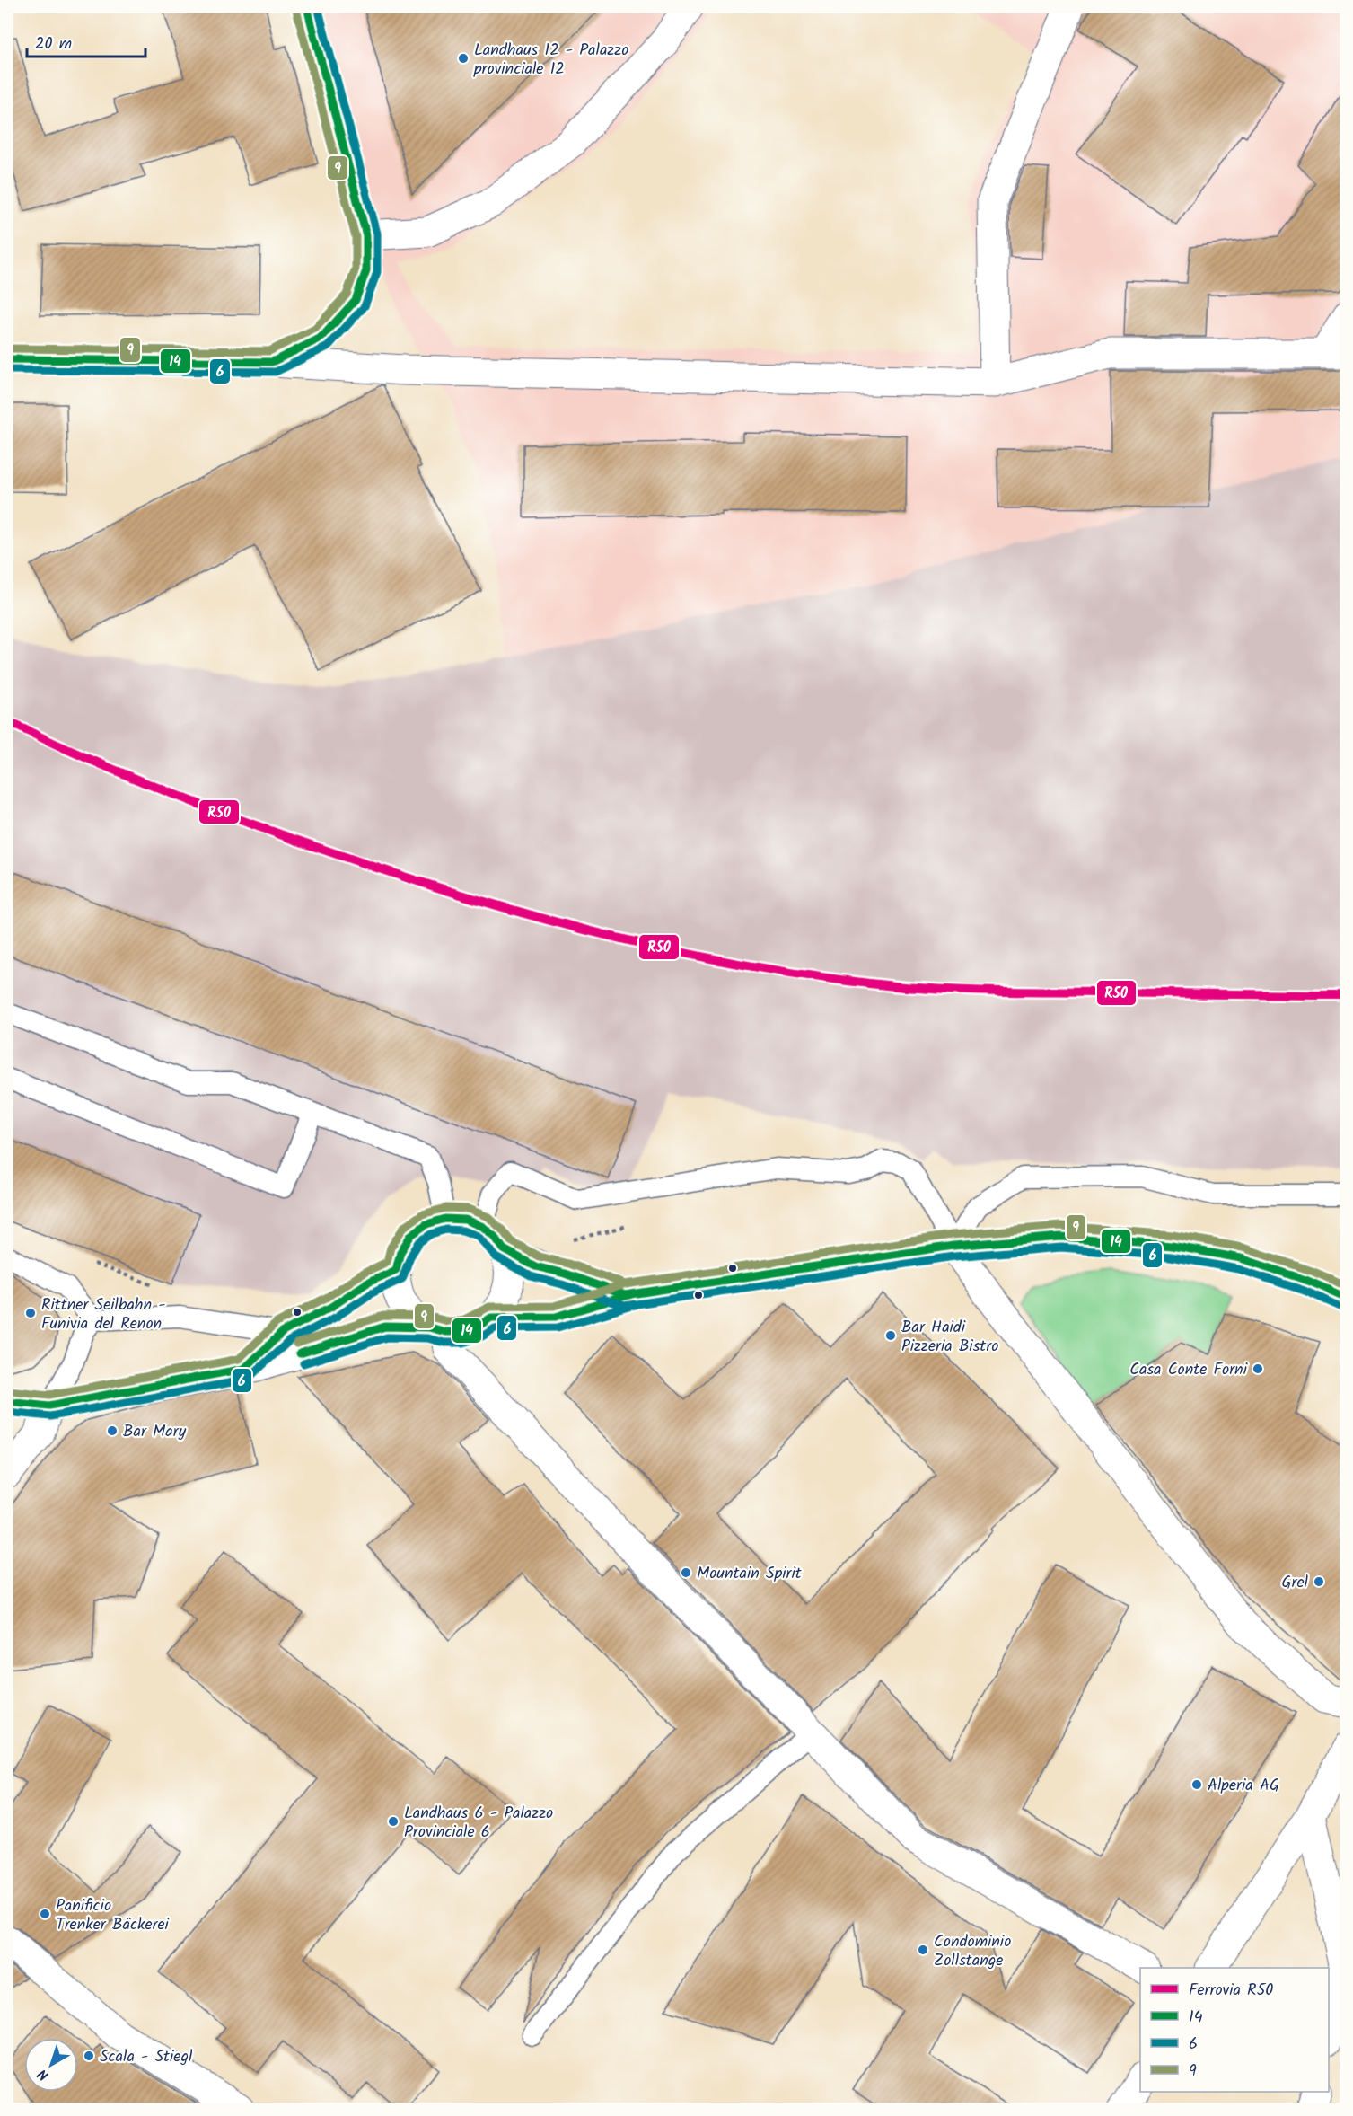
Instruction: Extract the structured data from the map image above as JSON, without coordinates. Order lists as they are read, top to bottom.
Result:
{
  "places": [
    "Landhaus 12 - Palazzo provinciale 12",
    "Rittner Seilbahn - Funivia del Renon",
    "Bar Haidi Pizzeria Bistro",
    "Casa Conte Forni",
    "Bar Mary",
    "Mountain Spirit",
    "Grel",
    "Alperia AG",
    "Landhaus 6 - Palazzo Provinciale 6",
    "Panificio Trenker Bäckerei",
    "Condominio Zollstange",
    "Scala - Stiegl"
  ],
  "lines": [
    "transit line 14",
    "transit line 6",
    "transit line 9",
    "rail line R50"
  ],
  "legend": [
    "Ferrovia R50",
    "14",
    "6",
    "9"
  ],
  "scale_bar": "20 m",
  "north": "bottom left"
}
